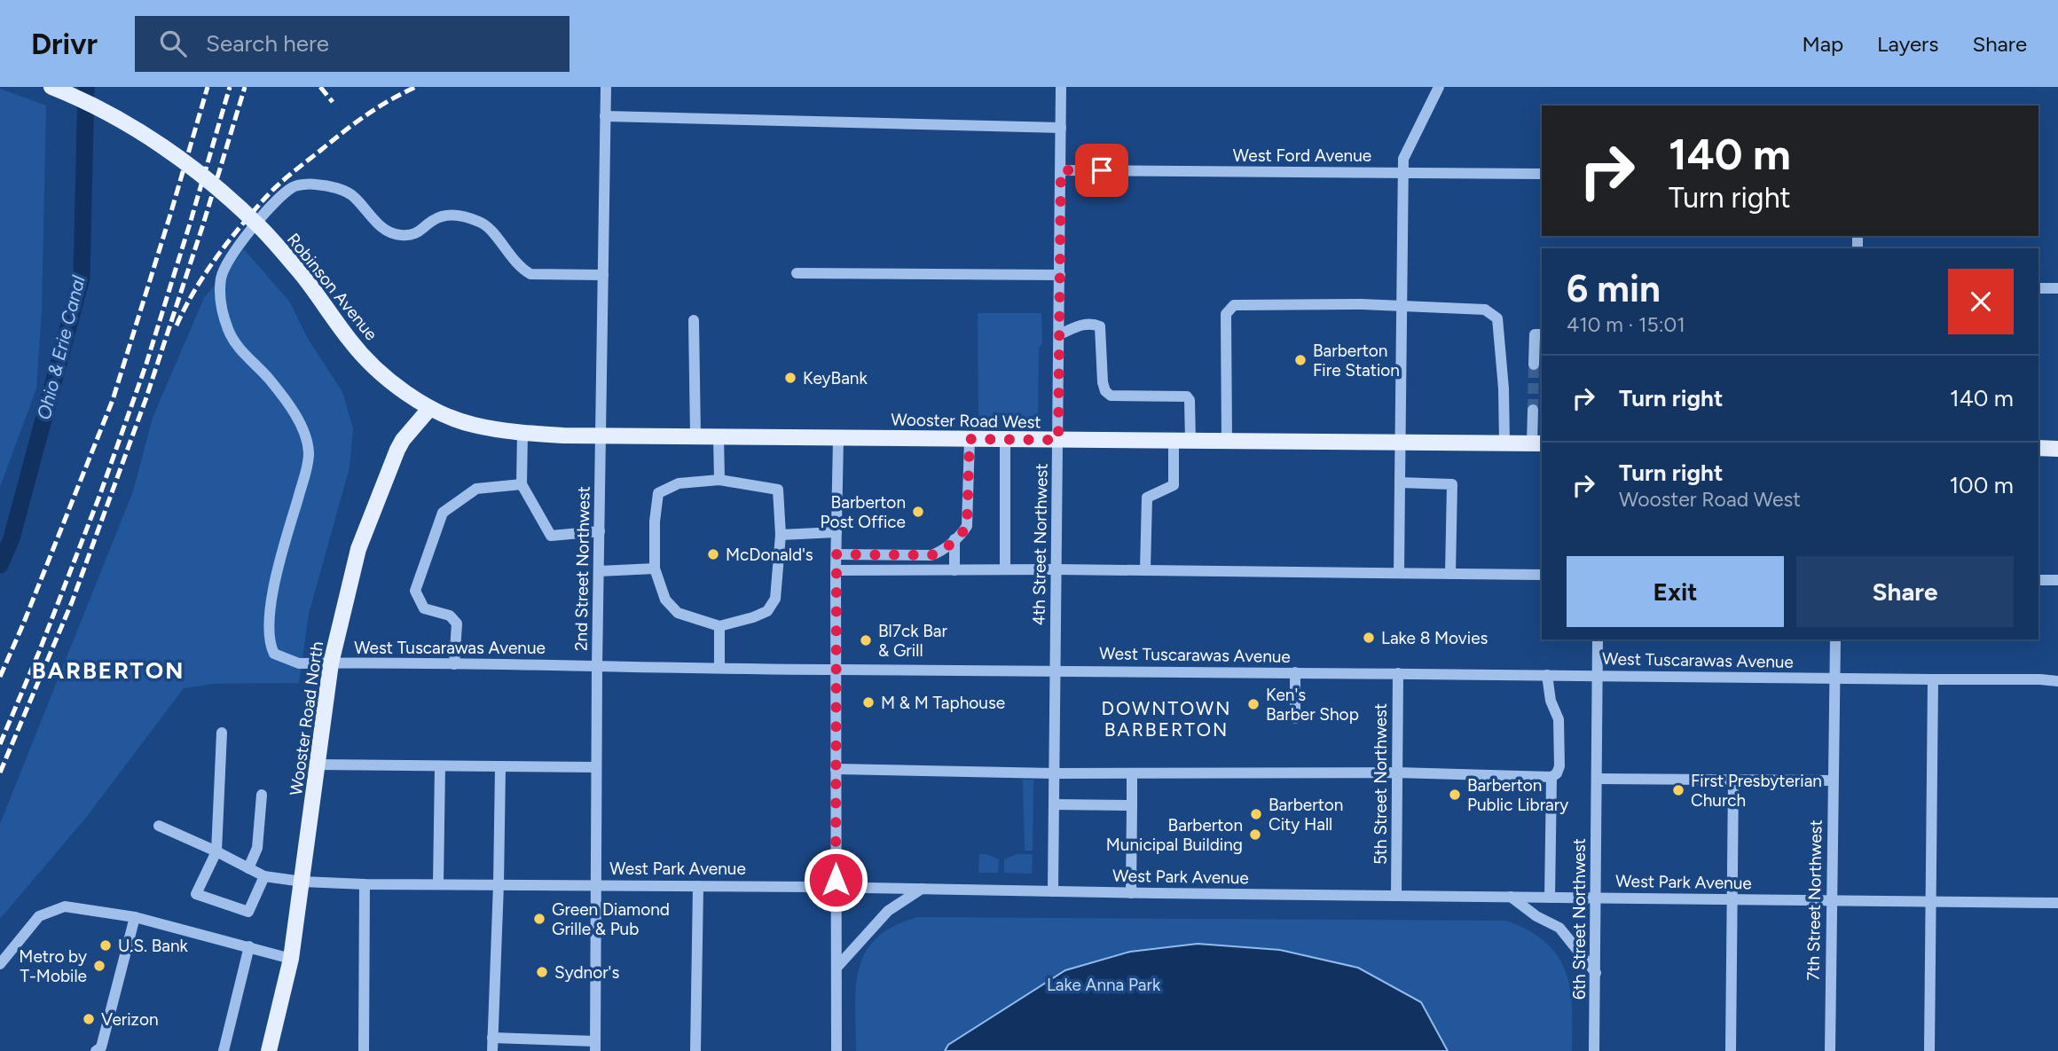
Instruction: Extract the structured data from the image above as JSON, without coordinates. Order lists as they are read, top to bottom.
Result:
{
  "streets": {
    "main road": ["Robinson Avenue", "Wooster Road West", "Wooster Road North"],
    "street": [
      "West Ford Avenue",
      "4th Street Northwest",
      "2nd Street Northwest",
      "West Tuscarawas Avenue",
      "5th Street Northwest",
      "West Park Avenue",
      "7th Street Northwest",
      "6th Street Northwest"
    ]
  },
  "crossings": [
    ["West Ford Avenue", "4th Street Northwest"],
    ["Robinson Avenue", "Wooster Road West"],
    ["Robinson Avenue", "Wooster Road North"],
    ["Wooster Road West", "4th Street Northwest"],
    ["Wooster Road West", "2nd Street Northwest"],
    ["Wooster Road West", "Wooster Road North"],
    ["4th Street Northwest", "West Tuscarawas Avenue"],
    ["4th Street Northwest", "West Park Avenue"],
    ["2nd Street Northwest", "West Tuscarawas Avenue"],
    ["2nd Street Northwest", "West Park Avenue"],
    ["West Tuscarawas Avenue", "Wooster Road North"],
    ["West Tuscarawas Avenue", "5th Street Northwest"],
    ["West Tuscarawas Avenue", "7th Street Northwest"],
    ["West Tuscarawas Avenue", "6th Street Northwest"],
    ["Wooster Road North", "West Park Avenue"],
    ["5th Street Northwest", "West Park Avenue"],
    ["West Park Avenue", "7th Street Northwest"],
    ["West Park Avenue", "6th Street Northwest"]
  ],
  "districts": ["BARBERTON", "DOWNTOWN BARBERTON"],
  "water": ["Ohio & Erie Canal"],
  "parks": ["Lake Anna Park"],
  "places": [
    "Barberton Fire Station",
    "KeyBank",
    "Barberton Post Office",
    "McDonald's",
    "Lake 8 Movies",
    "Bl7ck Bar & Grill",
    "M & M Taphouse",
    "Ken's Barber Shop",
    "First Presbyterian Church",
    "Barberton Public Library",
    "Barberton City Hall",
    "Barberton Municipal Building",
    "Green Diamond Grille & Pub",
    "U.S. Bank",
    "Metro by T-Mobile",
    "Sydnor's",
    "Verizon"
  ],
  "page": {
    "header": "Drivr",
    "search": "Search here",
    "nav": ["Map", "Layers", "Share"],
    "turn": ["140 m", "Turn right"],
    "heading": ["6 min", "410 m · 15:01"],
    "list": [
      {
        "name": "Turn right",
        "value": "140 m"
      },
      {
        "name": "Turn right",
        "note": "Wooster Road West",
        "value": "100 m"
      }
    ],
    "buttons": ["Exit", "Share"]
  }
}
